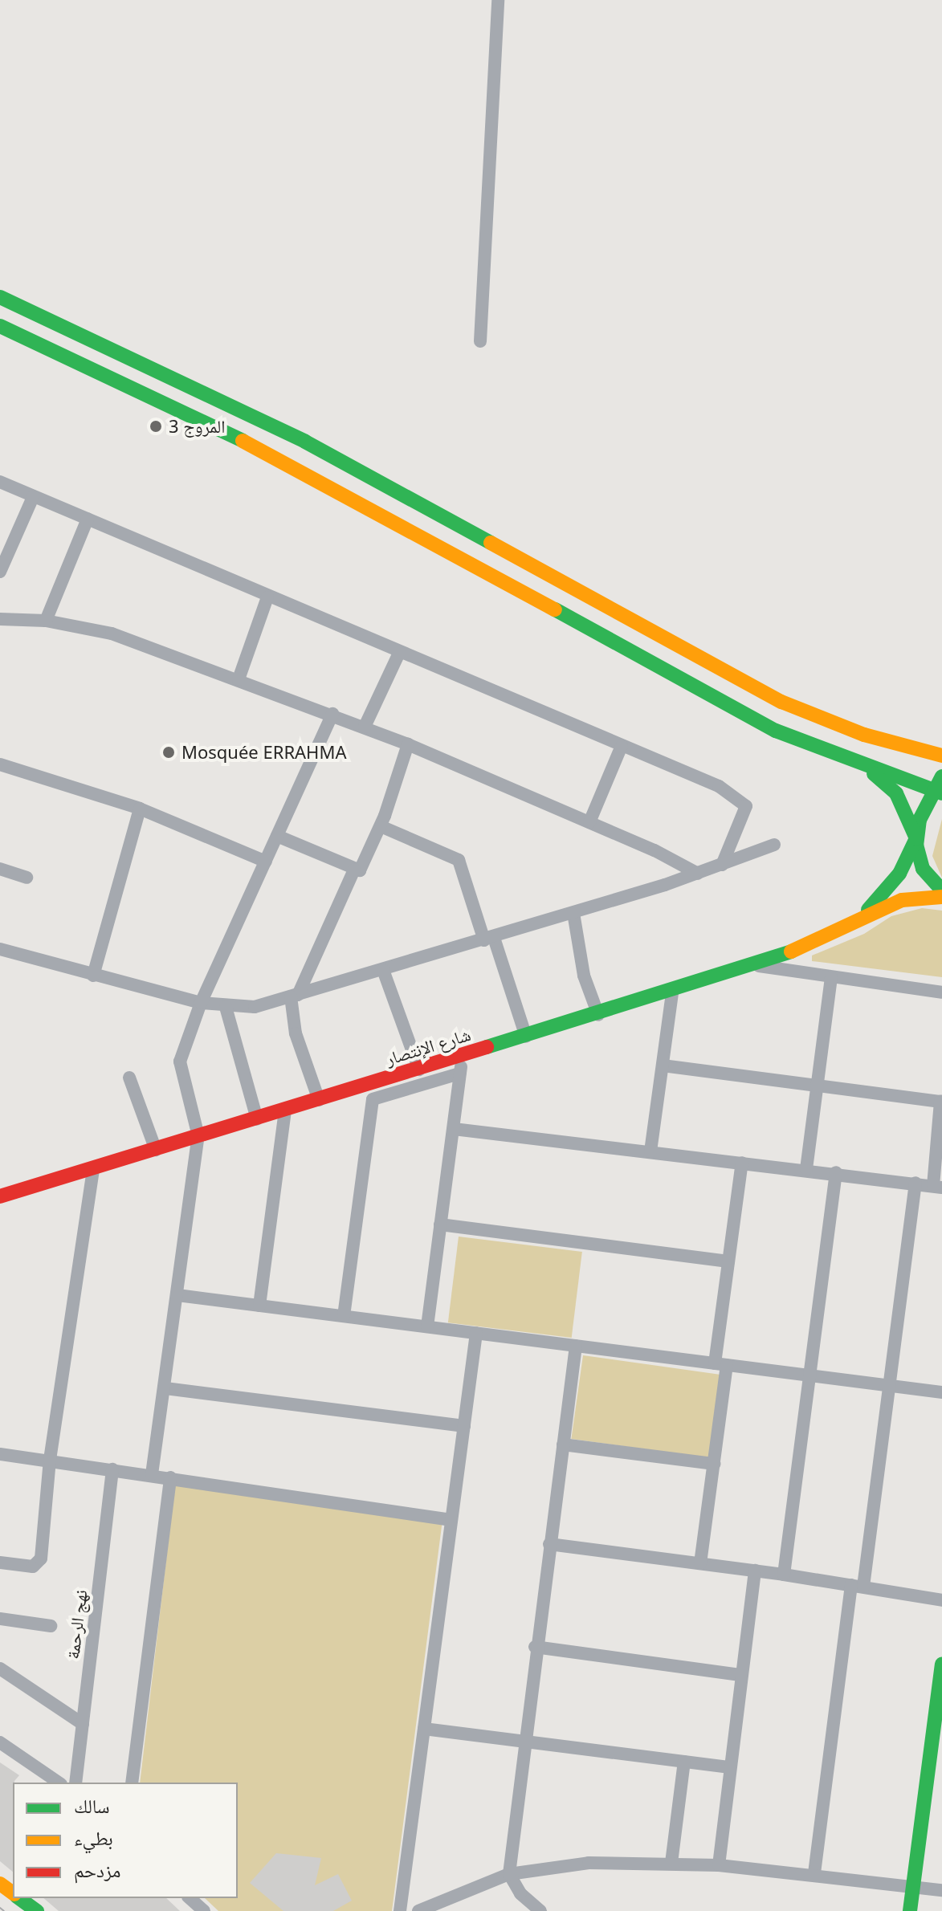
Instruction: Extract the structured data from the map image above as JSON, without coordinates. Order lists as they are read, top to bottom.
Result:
{
  "streets": {
    "main road": ["شارع الإنتصار"],
    "street": ["نهج الرحمة"]
  },
  "places": ["المروج 3", "Mosquée ERRAHMA"],
  "legend": ["سالك", "بطيء", "مزدحم"]
}
